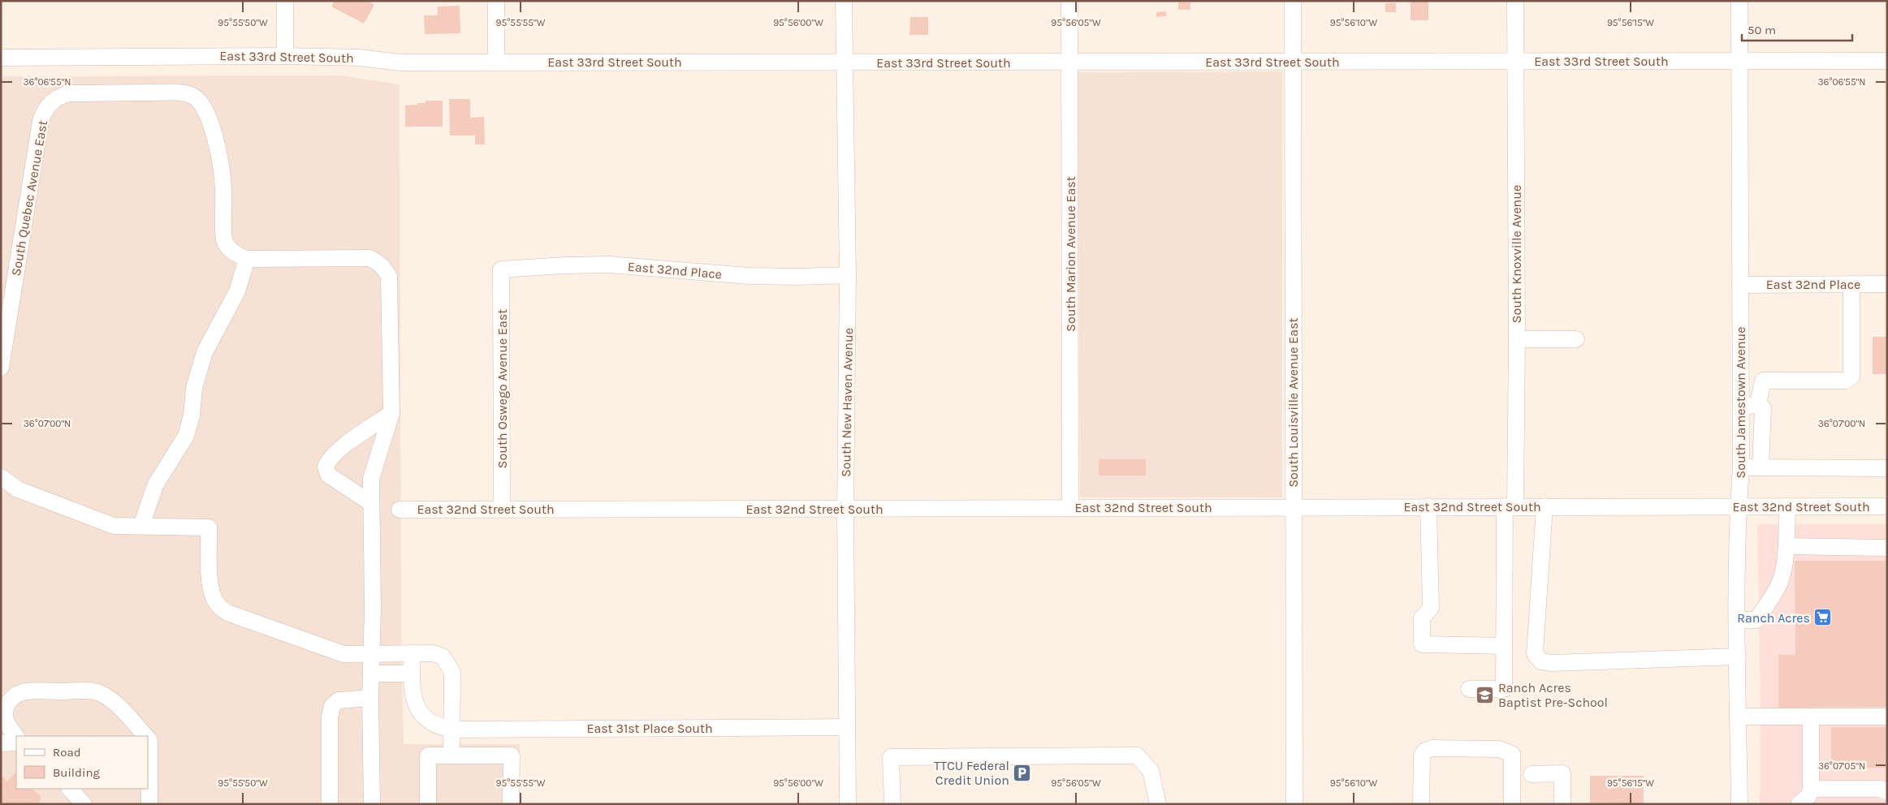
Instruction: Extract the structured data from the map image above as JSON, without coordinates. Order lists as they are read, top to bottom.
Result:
{
  "streets": {
    "street": [
      "East 33rd Street South",
      "South Quebec Avenue East",
      "South Marion Avenue East",
      "South Knoxville Avenue",
      "East 32nd Place",
      "South Oswego Avenue East",
      "South New Haven Avenue",
      "South Louisville Avenue East",
      "South Jamestown Avenue",
      "East 32nd Street South",
      "East 31st Place South"
    ]
  },
  "crossings": [
    ["East 33rd Street South", "South Marion Avenue East"],
    ["East 33rd Street South", "South Knoxville Avenue"],
    ["East 33rd Street South", "South New Haven Avenue"],
    ["East 33rd Street South", "South Louisville Avenue East"],
    ["East 33rd Street South", "South Jamestown Avenue"],
    ["South Marion Avenue East", "East 32nd Street South"],
    ["South Knoxville Avenue", "East 32nd Street South"],
    ["East 32nd Place", "South Oswego Avenue East"],
    ["East 32nd Place", "South New Haven Avenue"],
    ["East 32nd Place", "South Jamestown Avenue"],
    ["South Oswego Avenue East", "East 32nd Street South"],
    ["South New Haven Avenue", "East 32nd Street South"],
    ["South New Haven Avenue", "East 31st Place South"],
    ["South Louisville Avenue East", "East 32nd Street South"],
    ["South Jamestown Avenue", "East 32nd Street South"]
  ],
  "places": {
    "supermarket": ["Ranch Acres"],
    "school or university": ["Ranch Acres Baptist Pre-School"],
    "parking": ["TTCU Federal Credit Union"]
  },
  "legend": ["Road", "Building"],
  "scale_bar": "50 m",
  "coordinates": [
    "95°55'50\"W",
    "95°55'55\"W",
    "95°56'00\"W",
    "95°56'05\"W",
    "95°56'10\"W",
    "95°56'15\"W",
    "36°06'55\"N",
    "36°07'00\"N",
    "36°07'05\"N"
  ]
}
